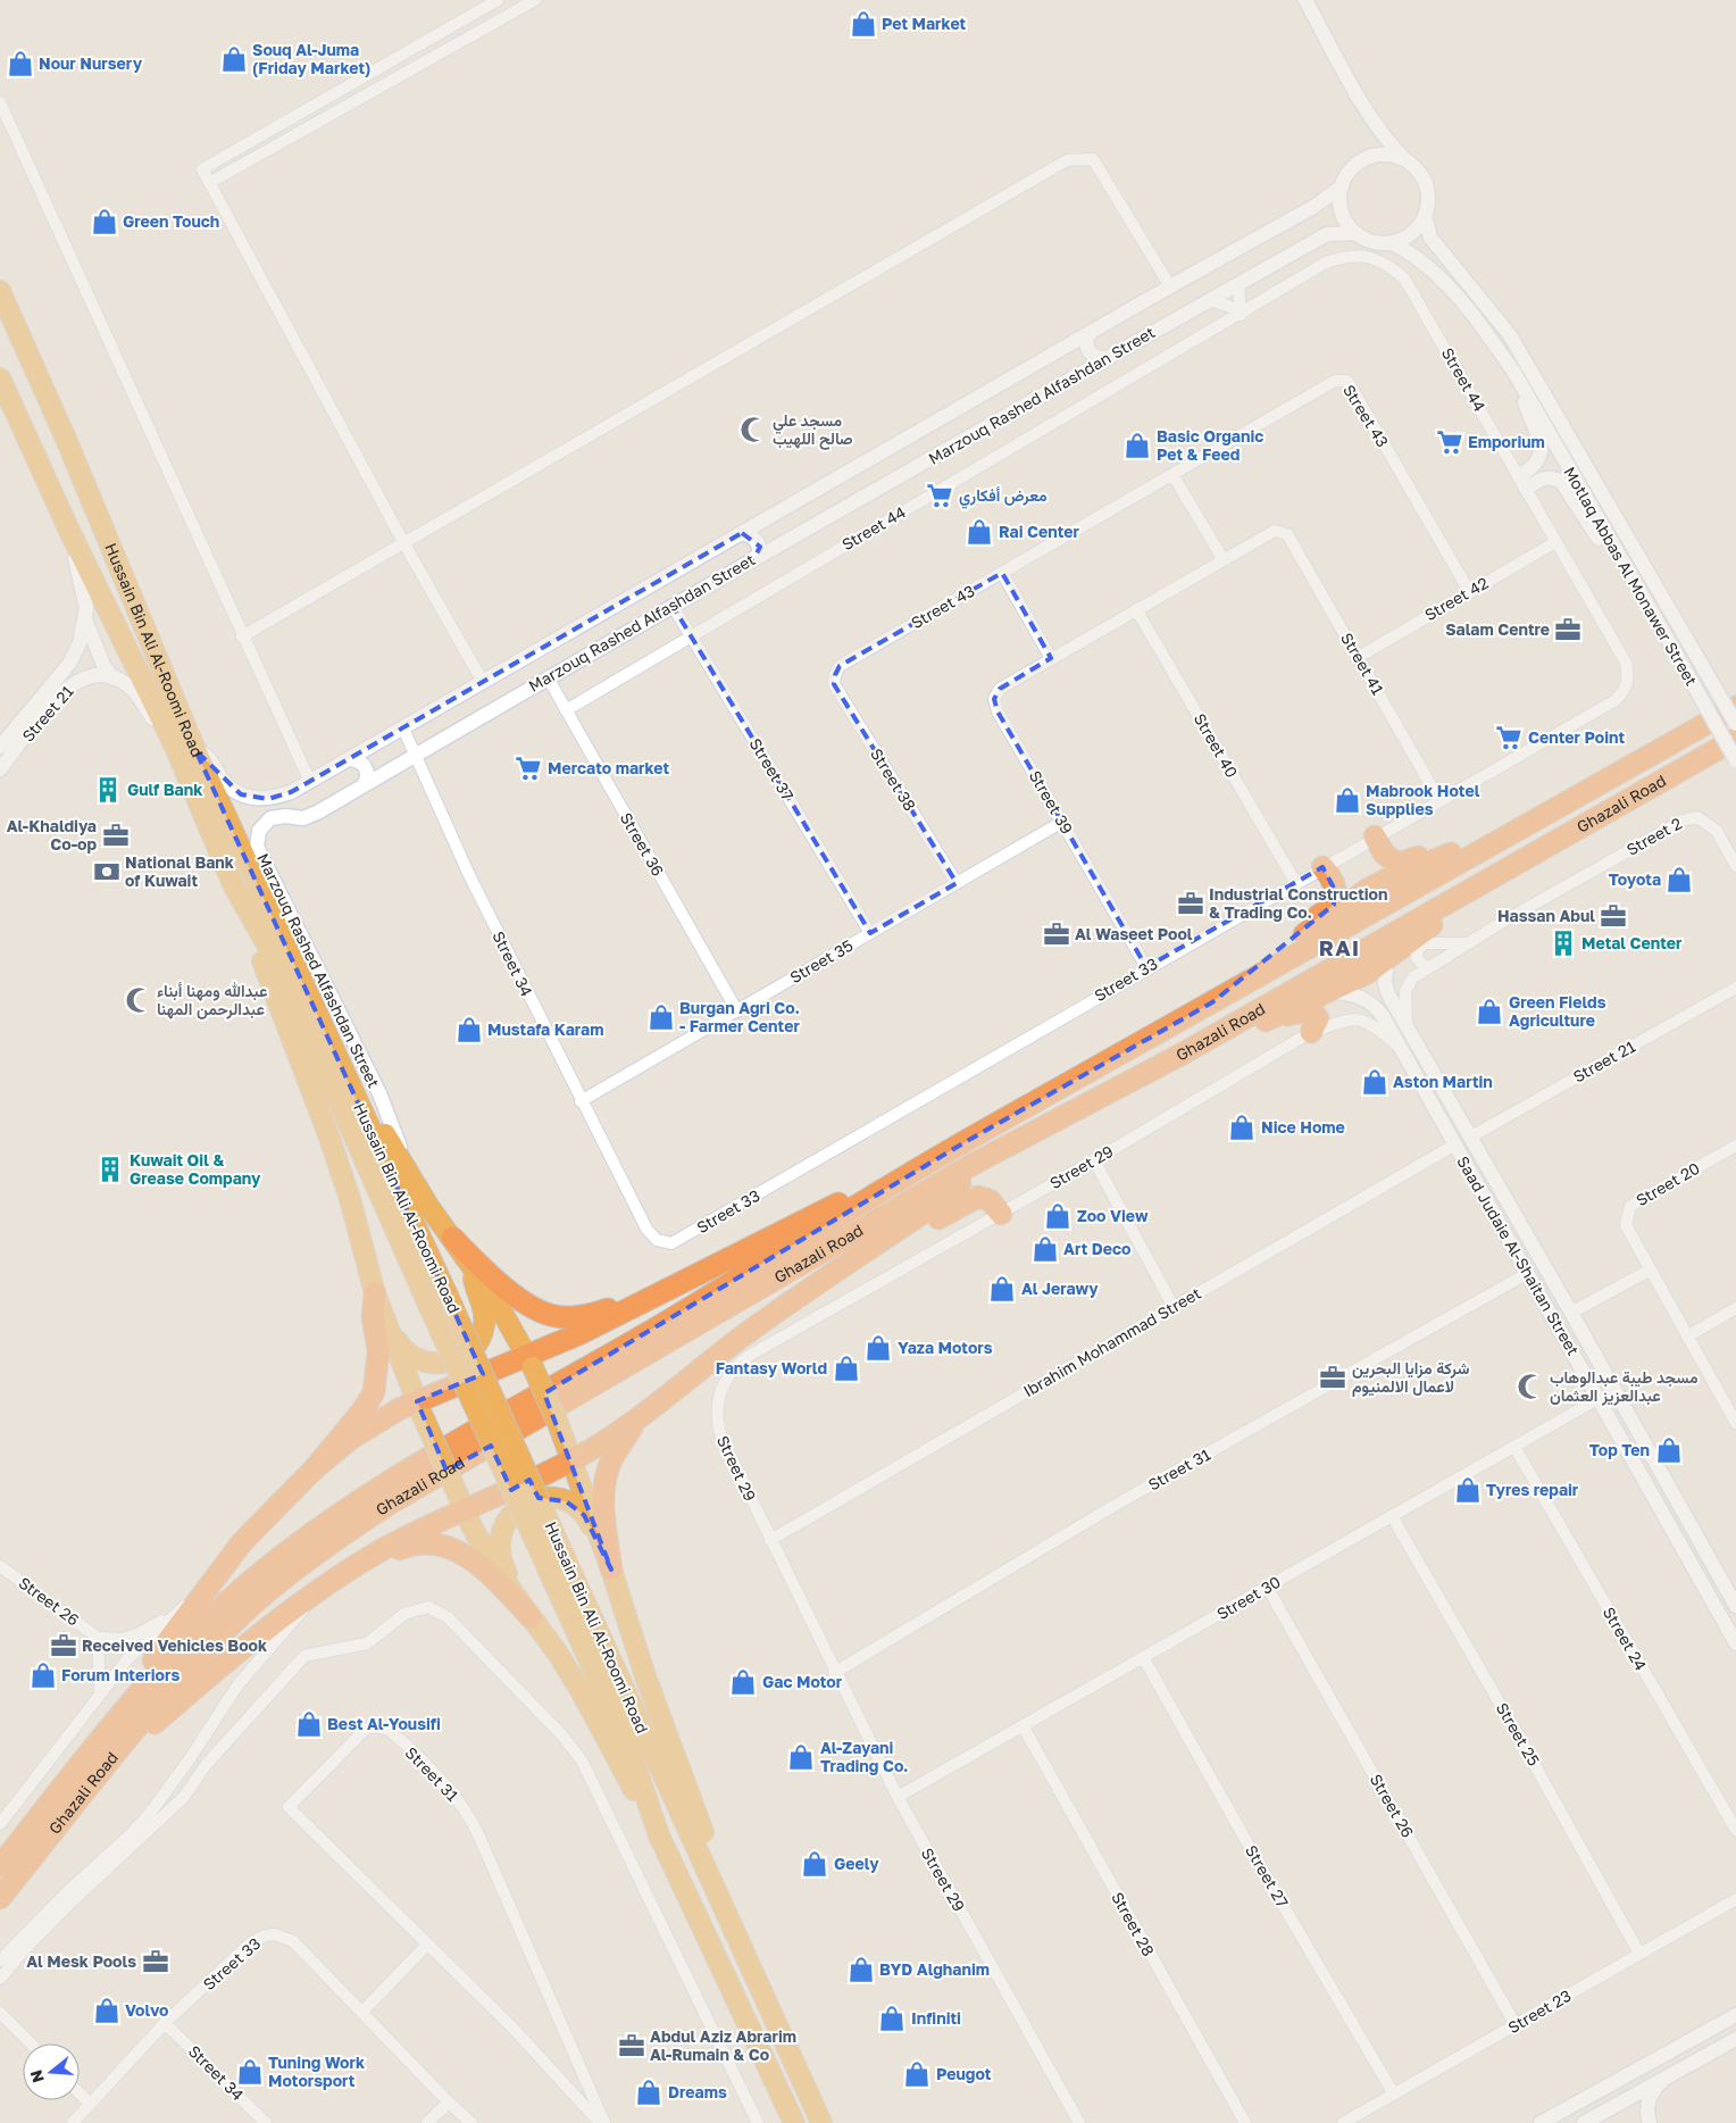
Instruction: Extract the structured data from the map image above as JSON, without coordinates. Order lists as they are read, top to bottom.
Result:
{
  "streets": {
    "highway": ["Hussain Bin Ali Al-Roomi Road", "Ghazali Road"],
    "street": [
      "Street 44",
      "Marzouq Rashed Alfashdan Street",
      "Street 43",
      "Motlaq Abbas Al Monawer Street",
      "Street 42",
      "Street 41",
      "Street 21",
      "Street 40",
      "Street 37",
      "Street 38",
      "Street 39",
      "Street 2",
      "Street 36",
      "Street 35",
      "Street 34",
      "Street 33",
      "Street 29",
      "Street 20",
      "Saad Judaie Al-Shaitan Street",
      "Ibrahim Mohammad Street",
      "Street 31",
      "Street 30",
      "Street 26",
      "Street 24",
      "Street 25",
      "Street 27",
      "Street 28",
      "Street 23"
    ]
  },
  "crossings": [
    ["Street 44", "Street 42"],
    ["Street 44", "Street 37"],
    ["Street 44", "Street 36"],
    ["Street 44", "Street 33"],
    ["Marzouq Rashed Alfashdan Street", "Motlaq Abbas Al Monawer Street"],
    ["Marzouq Rashed Alfashdan Street", "Hussain Bin Ali Al-Roomi Road"],
    ["Marzouq Rashed Alfashdan Street", "Street 37"],
    ["Marzouq Rashed Alfashdan Street", "Street 36"],
    ["Marzouq Rashed Alfashdan Street", "Street 34"],
    ["Street 43", "Street 42"],
    ["Street 43", "Street 38"],
    ["Street 42", "Street 41"],
    ["Hussain Bin Ali Al-Roomi Road", "Street 21"],
    ["Street 41", "Street 39"],
    ["Street 41", "Street 33"],
    ["Street 21", "Saad Judaie Al-Shaitan Street"],
    ["Street 40", "Street 39"],
    ["Street 40", "Street 33"],
    ["Street 37", "Street 35"],
    ["Street 38", "Street 35"],
    ["Street 39", "Street 35"],
    ["Street 39", "Street 33"],
    ["Street 2", "Saad Judaie Al-Shaitan Street"],
    ["Street 36", "Street 35"],
    ["Street 35", "Street 34"],
    ["Street 34", "Street 33"],
    ["Street 29", "Saad Judaie Al-Shaitan Street"],
    ["Street 29", "Ibrahim Mohammad Street"],
    ["Street 29", "Street 31"],
    ["Street 29", "Street 30"],
    ["Saad Judaie Al-Shaitan Street", "Ibrahim Mohammad Street"],
    ["Saad Judaie Al-Shaitan Street", "Street 31"],
    ["Saad Judaie Al-Shaitan Street", "Street 30"],
    ["Street 30", "Street 26"],
    ["Street 30", "Street 24"],
    ["Street 30", "Street 25"],
    ["Street 30", "Street 27"],
    ["Street 30", "Street 28"],
    ["Street 26", "Street 23"],
    ["Street 25", "Street 23"],
    ["Street 27", "Street 23"]
  ],
  "districts": ["RAI"],
  "places": {
    "shop": [
      "Pet Market",
      "Souq Al-Juma (Friday Market)",
      "Nour Nursery",
      "Green Touch",
      "Basic Organic Pet & Feed",
      "Rai Center",
      "Mabrook Hotel Supplies",
      "Toyota",
      "Green Fields Agriculture",
      "Burgan Agri Co. - Farmer Center",
      "Mustafa Karam",
      "Aston Martin",
      "Nice Home",
      "Zoo View",
      "Art Deco",
      "Al Jerawy",
      "Yaza Motors",
      "Fantasy World",
      "Top Ten",
      "Tyres repair",
      "Forum Interiors",
      "Gac Motor",
      "Best Al-Yousifi",
      "Al-Zayani Trading Co.",
      "Geely",
      "BYD Alghanim",
      "Volvo",
      "Infiniti",
      "Tuning Work Motorsport",
      "Peugot",
      "Dreams"
    ],
    "mosque": ["مسجد علي صالح اللهيب", "عبدالله ومهنا أبناء عبدالرحمن المهنا", "مسجد طيبة عبدالوهاب عبدالعزيز العثمان"],
    "supermarket": [
      "Emporium",
      "معرض أفكاري",
      "Center Point",
      "Mercato market"
    ],
    "office": [
      "Salam Centre",
      "Al-Khaldiya Co-op",
      "Industrial Construction & Trading Co.",
      "Hassan Abul",
      "Al Waseet Pool",
      "شركة مزايا البحرين لاعمال الالمنيوم",
      "Received Vehicles Book",
      "Al Mesk Pools",
      "Abdul Aziz Abrarim Al-Rumain & Co"
    ],
    "building": ["Gulf Bank", "Metal Center", "Kuwait Oil & Grease Company"],
    "bank": ["National Bank of Kuwait"]
  },
  "north": "left"
}
